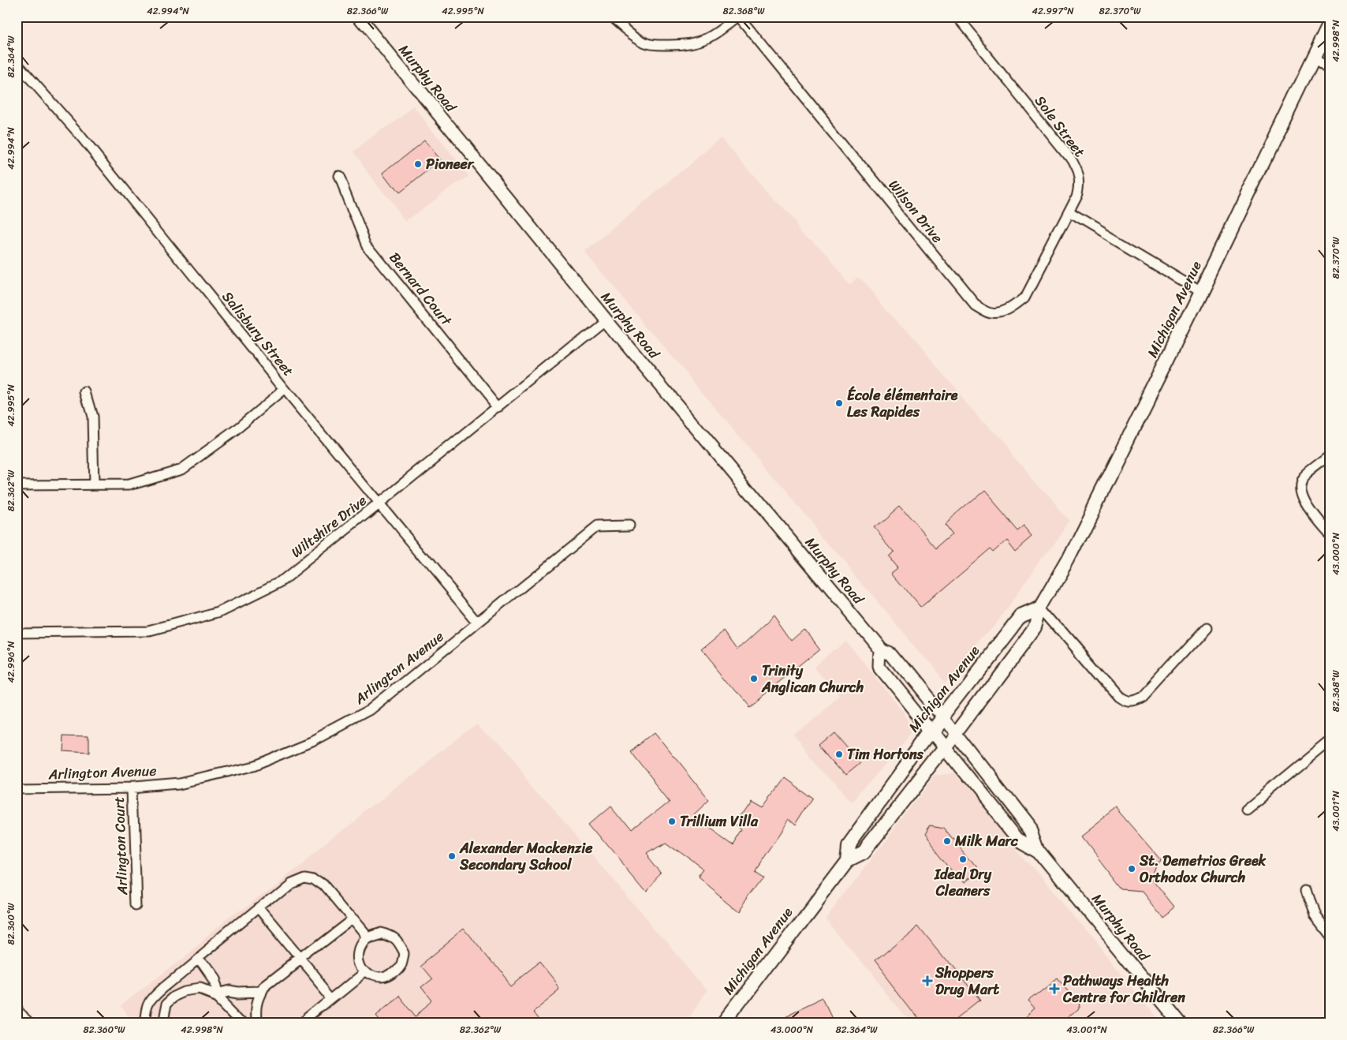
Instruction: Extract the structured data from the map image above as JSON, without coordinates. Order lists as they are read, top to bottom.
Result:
{
  "streets": {
    "main road": ["Michigan Avenue"],
    "street": [
      "Murphy Road",
      "Sole Street",
      "Wilson Drive",
      "Bernard Court",
      "Salisbury Street",
      "Wiltshire Drive",
      "Arlington Avenue",
      "Arlington Court"
    ]
  },
  "crossings": [
    ["Murphy Road", "Michigan Avenue"],
    ["Murphy Road", "Wiltshire Drive"],
    ["Sole Street", "Wilson Drive"],
    ["Bernard Court", "Wiltshire Drive"],
    ["Salisbury Street", "Wiltshire Drive"],
    ["Salisbury Street", "Arlington Avenue"],
    ["Arlington Avenue", "Arlington Court"]
  ],
  "places": {
    "other": [
      "Pioneer",
      "École élémentaire Les Rapides",
      "Trinity Anglican Church",
      "Tim Hortons",
      "Trillium Villa",
      "Milk Marc",
      "Alexander Mackenzie Secondary School",
      "Ideal Dry Cleaners",
      "St. Demetrios Greek Orthodox Church"
    ],
    "health": ["Shoppers Drug Mart", "Pathways Health Centre for Children"]
  },
  "coordinates": [
    "42.994°N",
    "82.366°W",
    "42.995°N",
    "82.368°W",
    "42.997°N",
    "82.370°W",
    "42.998°N",
    "82.364°W",
    "82.362°W",
    "43.000°N",
    "42.996°N",
    "43.001°N",
    "82.360°W"
  ]
}
